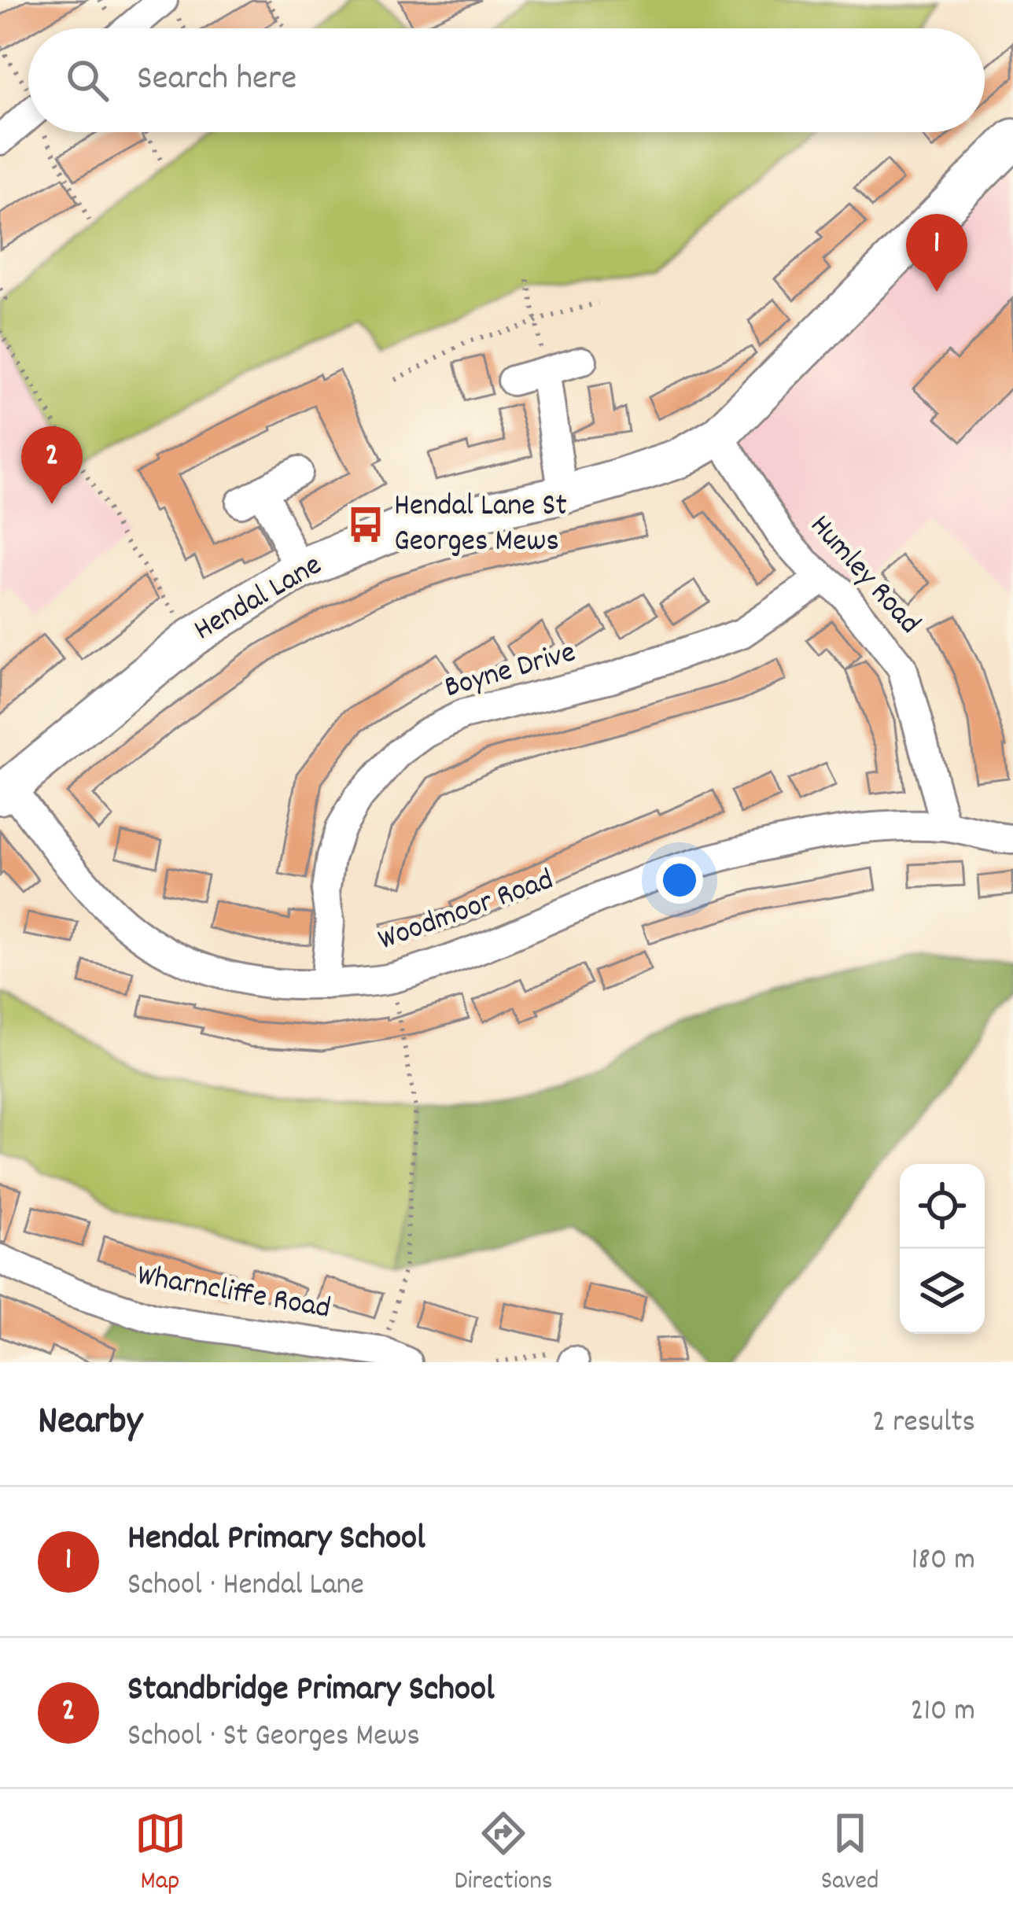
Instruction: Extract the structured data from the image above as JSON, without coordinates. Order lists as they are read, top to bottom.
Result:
{
  "streets": {
    "street": [
      "Humley Road",
      "Hendal Lane",
      "Boyne Drive",
      "Woodmoor Road",
      "Wharncliffe Road"
    ]
  },
  "crossings": [
    ["Humley Road", "Hendal Lane"],
    ["Humley Road", "Boyne Drive"],
    ["Humley Road", "Woodmoor Road"],
    ["Hendal Lane", "Woodmoor Road"],
    ["Boyne Drive", "Woodmoor Road"]
  ],
  "places": {
    "bus stop": ["Hendal Lane St Georges Mews"]
  },
  "page": {
    "search": "Search here",
    "pins": ["1", "2"],
    "heading": ["Nearby", "2 results"],
    "list": [
      {
        "mark": "1",
        "name": "Hendal Primary School",
        "note": "School · Hendal Lane",
        "value": "180 m"
      },
      {
        "mark": "2",
        "name": "Standbridge Primary School",
        "note": "School · St Georges Mews",
        "value": "210 m"
      }
    ],
    "nav": ["Map", "Directions", "Saved"]
  }
}
